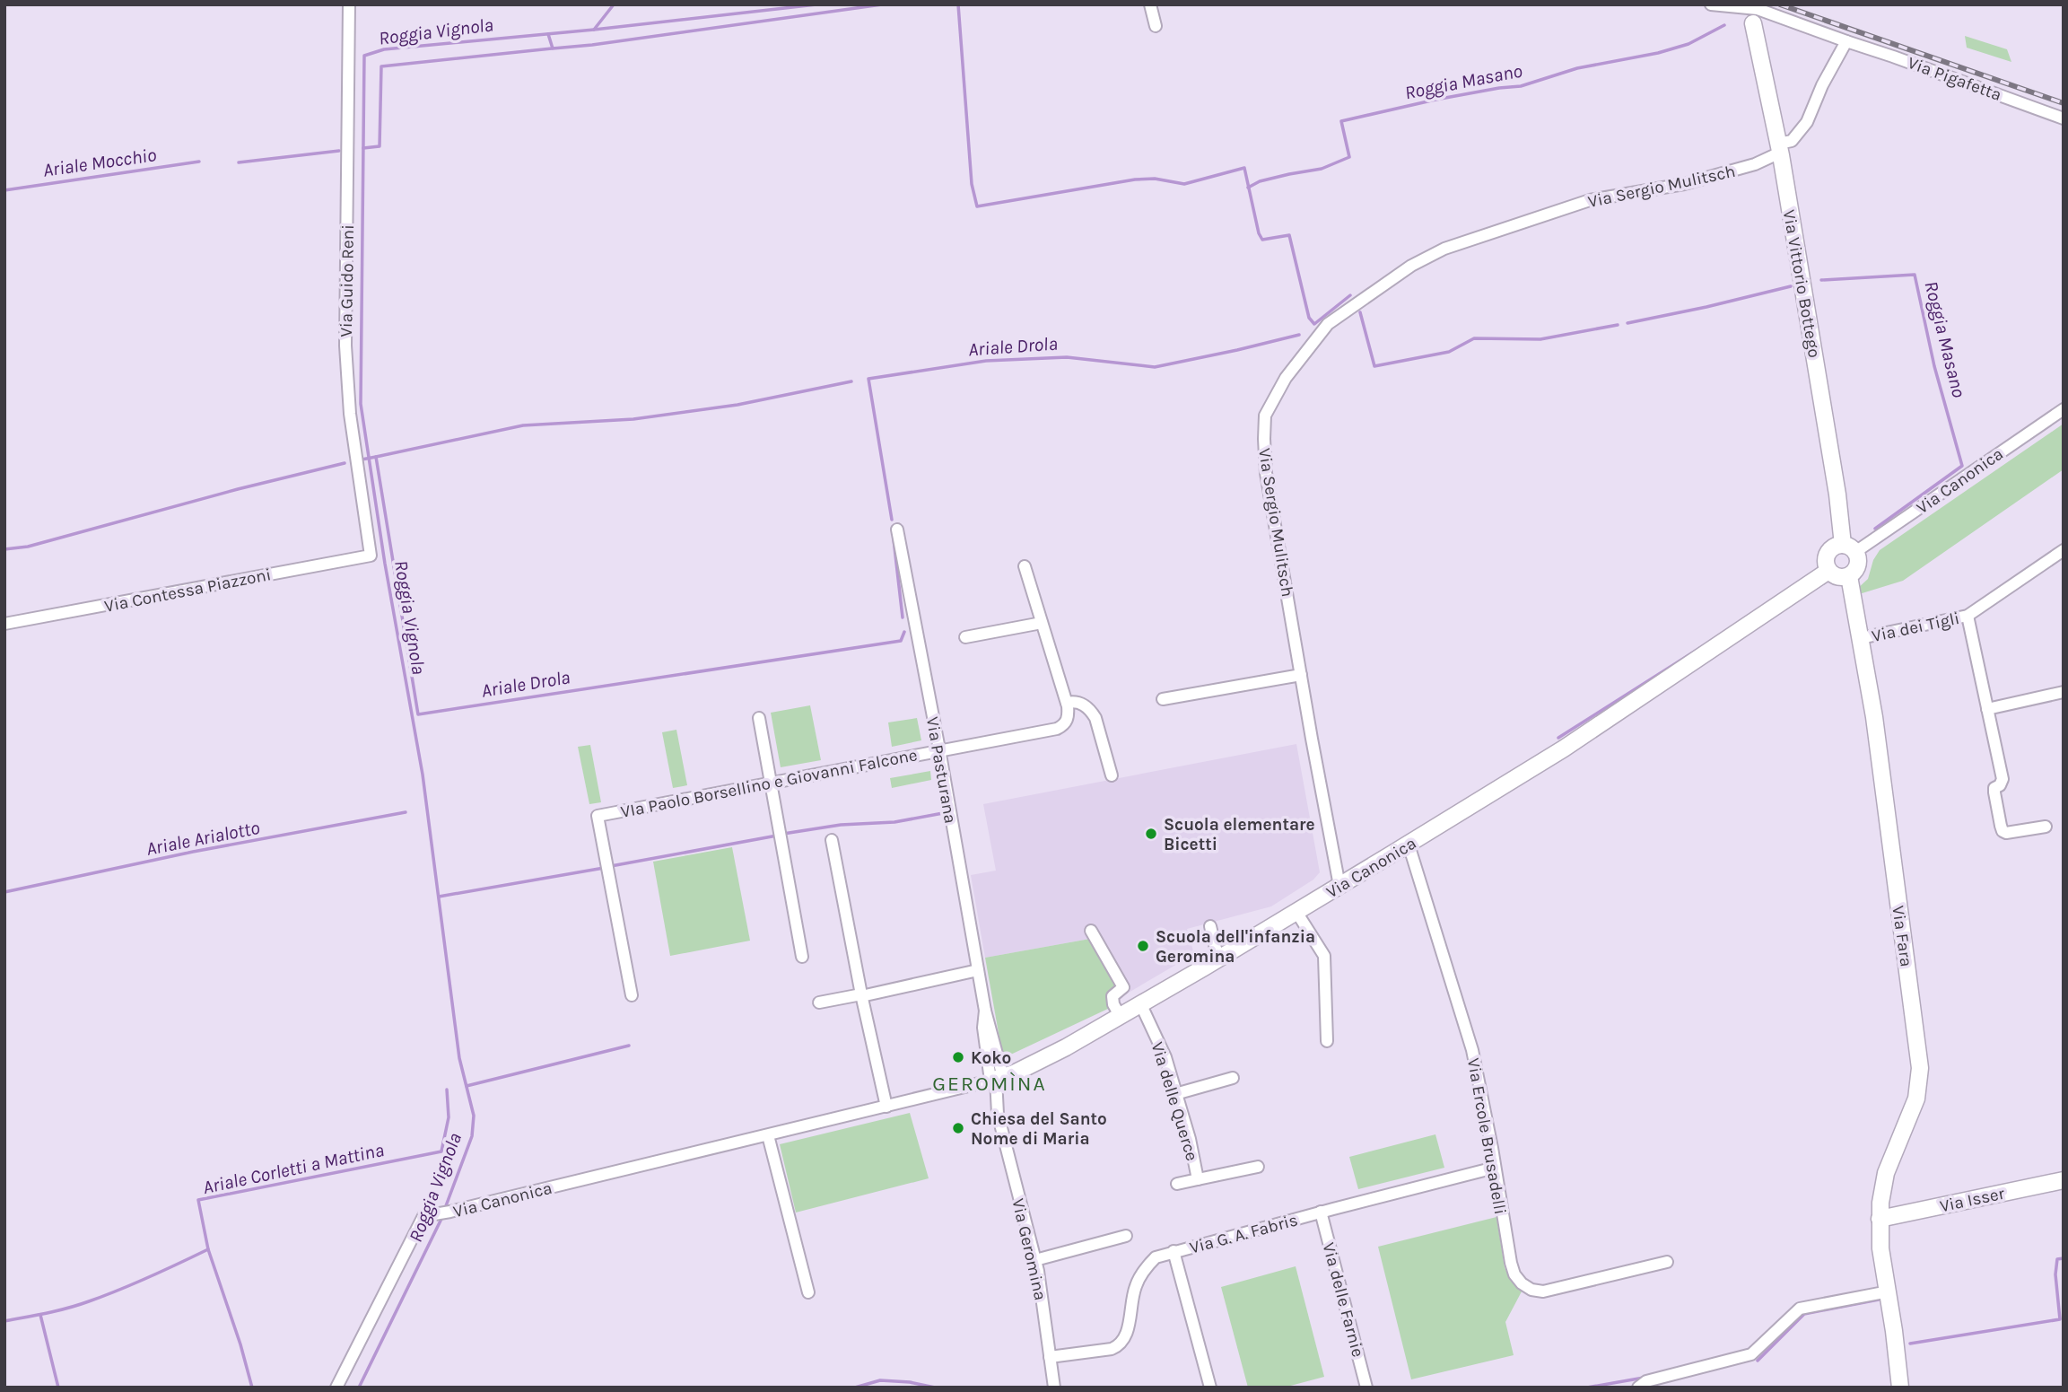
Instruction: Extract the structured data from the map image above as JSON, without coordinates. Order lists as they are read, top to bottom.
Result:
{
  "streets": {
    "street": [
      "Via Pigafetta",
      "Via Sergio Mulitsch",
      "Via Guido Reni",
      "Via Vittorio Bottego",
      "Via Canonica",
      "Via Contessa Piazzoni",
      "Via dei Tigli",
      "Via Pasturana",
      "VIa Paolo Borsellino e Giovanni Falcone",
      "Via Fara",
      "Via delle Querce",
      "Via Ercole Brusadelli",
      "Via Isser",
      "Via G. A. Fabris",
      "Via Geromina",
      "Via delle Farnie"
    ]
  },
  "crossings": [
    ["Via Sergio Mulitsch", "Via Vittorio Bottego"],
    ["Via Sergio Mulitsch", "Via Canonica"],
    ["Via Guido Reni", "Via Contessa Piazzoni"],
    ["Via Vittorio Bottego", "Via Canonica"],
    ["Via Vittorio Bottego", "Via Fara"],
    ["Via Canonica", "Via Pasturana"],
    ["Via Canonica", "Via Fara"],
    ["Via Canonica", "Via delle Querce"],
    ["Via Canonica", "Via Ercole Brusadelli"],
    ["Via Canonica", "Via Geromina"],
    ["Via dei Tigli", "Via Fara"],
    ["Via Pasturana", "VIa Paolo Borsellino e Giovanni Falcone"],
    ["Via Pasturana", "Via Geromina"],
    ["Via Fara", "Via Isser"],
    ["Via Ercole Brusadelli", "Via G. A. Fabris"],
    ["Via G. A. Fabris", "Via Geromina"],
    ["Via G. A. Fabris", "Via delle Farnie"]
  ],
  "districts": ["GEROMÌNA"],
  "water": [
    "Roggia Vignola",
    "Roggia Masano",
    "Ariale Mocchio",
    "Ariale Drola",
    "Ariale Arialotto",
    "Ariale Corletti a Mattina"
  ],
  "places": [
    "Scuola elementare Bicetti",
    "Scuola dell'infanzia Geromina",
    "Koko",
    "Chiesa del Santo Nome di Maria"
  ]
}
